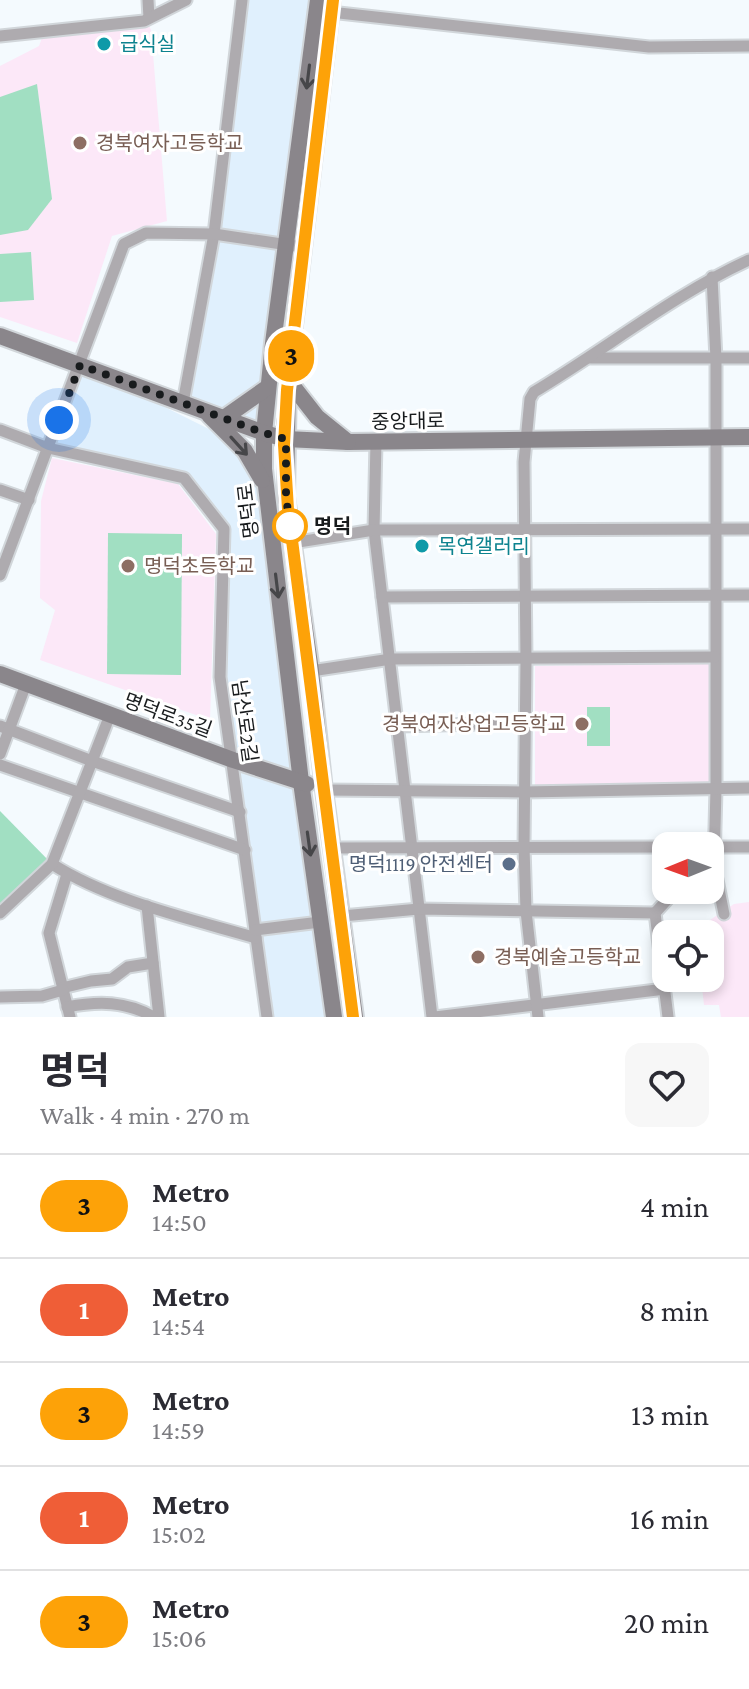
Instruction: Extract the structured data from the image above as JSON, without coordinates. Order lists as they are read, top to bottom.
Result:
{
  "streets": {
    "main road": ["중앙대로", "명덕로", "명덕로35길"],
    "street": ["남산로2길"]
  },
  "crossings": [
    ["중앙대로", "명덕로"],
    ["명덕로", "명덕로35길"],
    ["명덕로35길", "남산로2길"]
  ],
  "places": [
    "급식실",
    "경북여자고등학교",
    "명덕",
    "목연갤러리",
    "명덕초등학교",
    "경북여자상업고등학교",
    "명덕1119 안전센터",
    "경북예술고등학교"
  ],
  "lines": ["metro line 3"],
  "north": "left",
  "page": {
    "on_map": "3",
    "heading": ["명덕", "Walk · 4 min · 270 m"],
    "list": [
      {
        "mark": "3",
        "name": "Metro",
        "note": "14:50",
        "value": "4 min"
      },
      {
        "mark": "1",
        "name": "Metro",
        "note": "14:54",
        "value": "8 min"
      },
      {
        "mark": "3",
        "name": "Metro",
        "note": "14:59",
        "value": "13 min"
      },
      {
        "mark": "1",
        "name": "Metro",
        "note": "15:02",
        "value": "16 min"
      },
      {
        "mark": "3",
        "name": "Metro",
        "note": "15:06",
        "value": "20 min"
      }
    ]
  }
}
